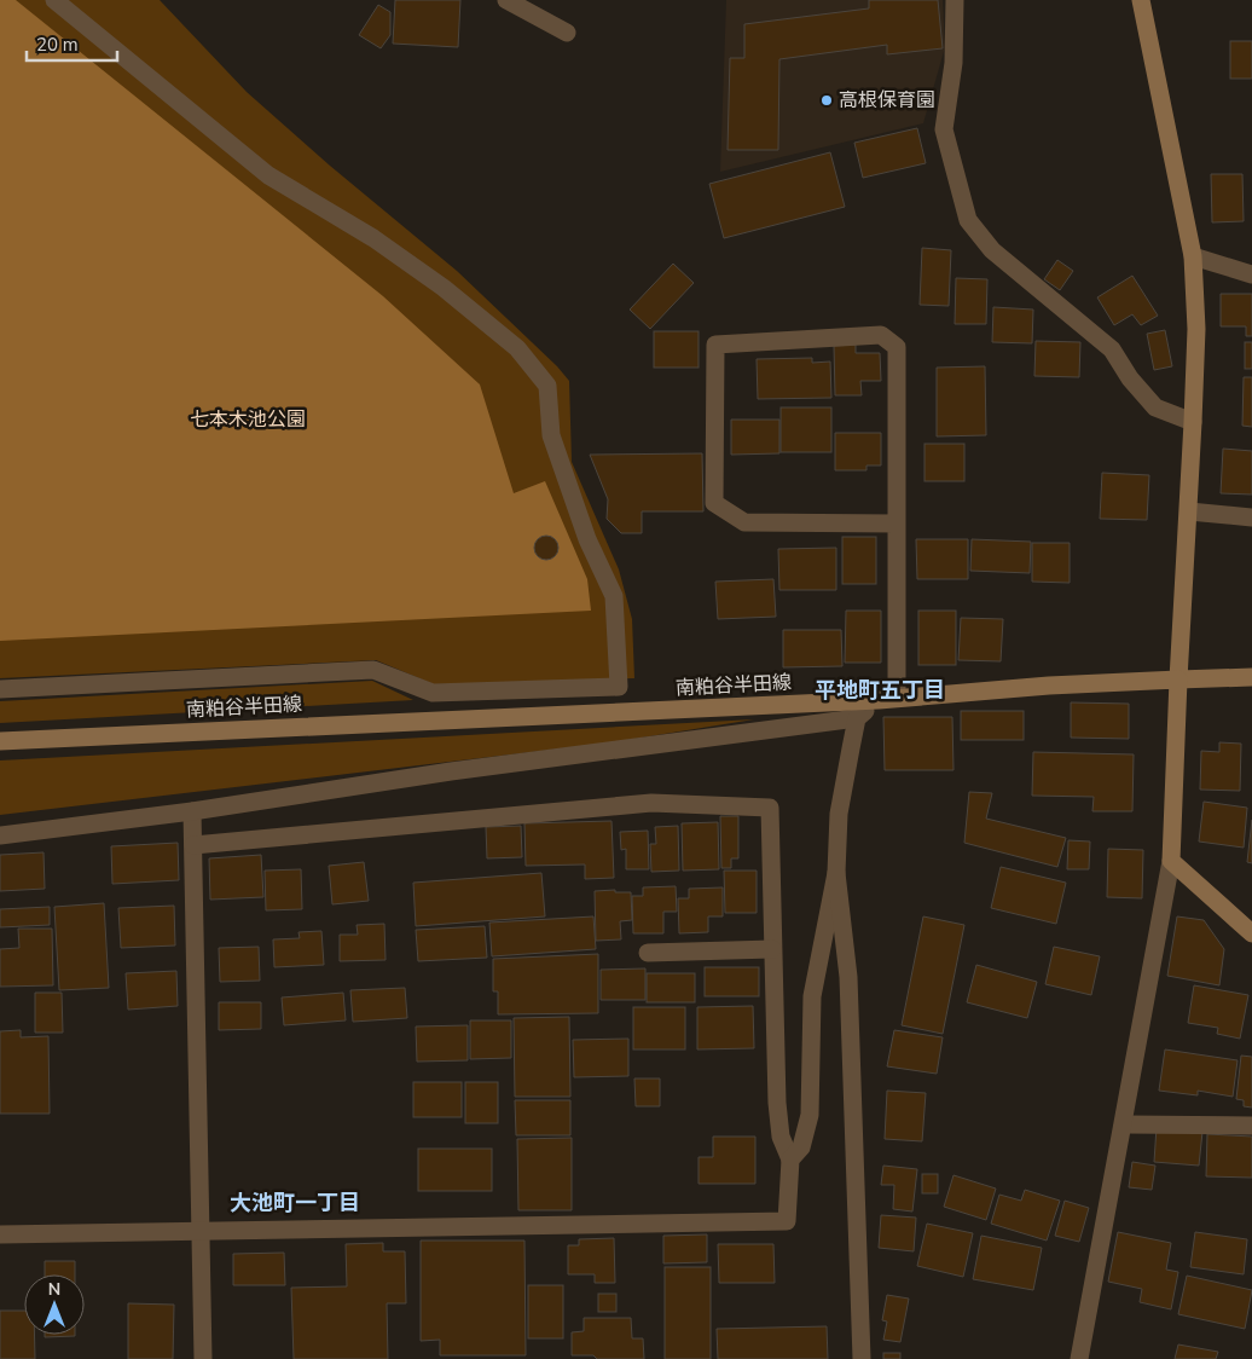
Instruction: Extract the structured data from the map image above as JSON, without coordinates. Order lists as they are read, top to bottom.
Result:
{
  "streets": {
    "main road": ["南粕谷半田線"]
  },
  "districts": ["平地町五丁目", "大池町一丁目"],
  "parks": ["七本木池公園"],
  "places": ["高根保育園"],
  "scale_bar": "20 m",
  "north": "top"
}
